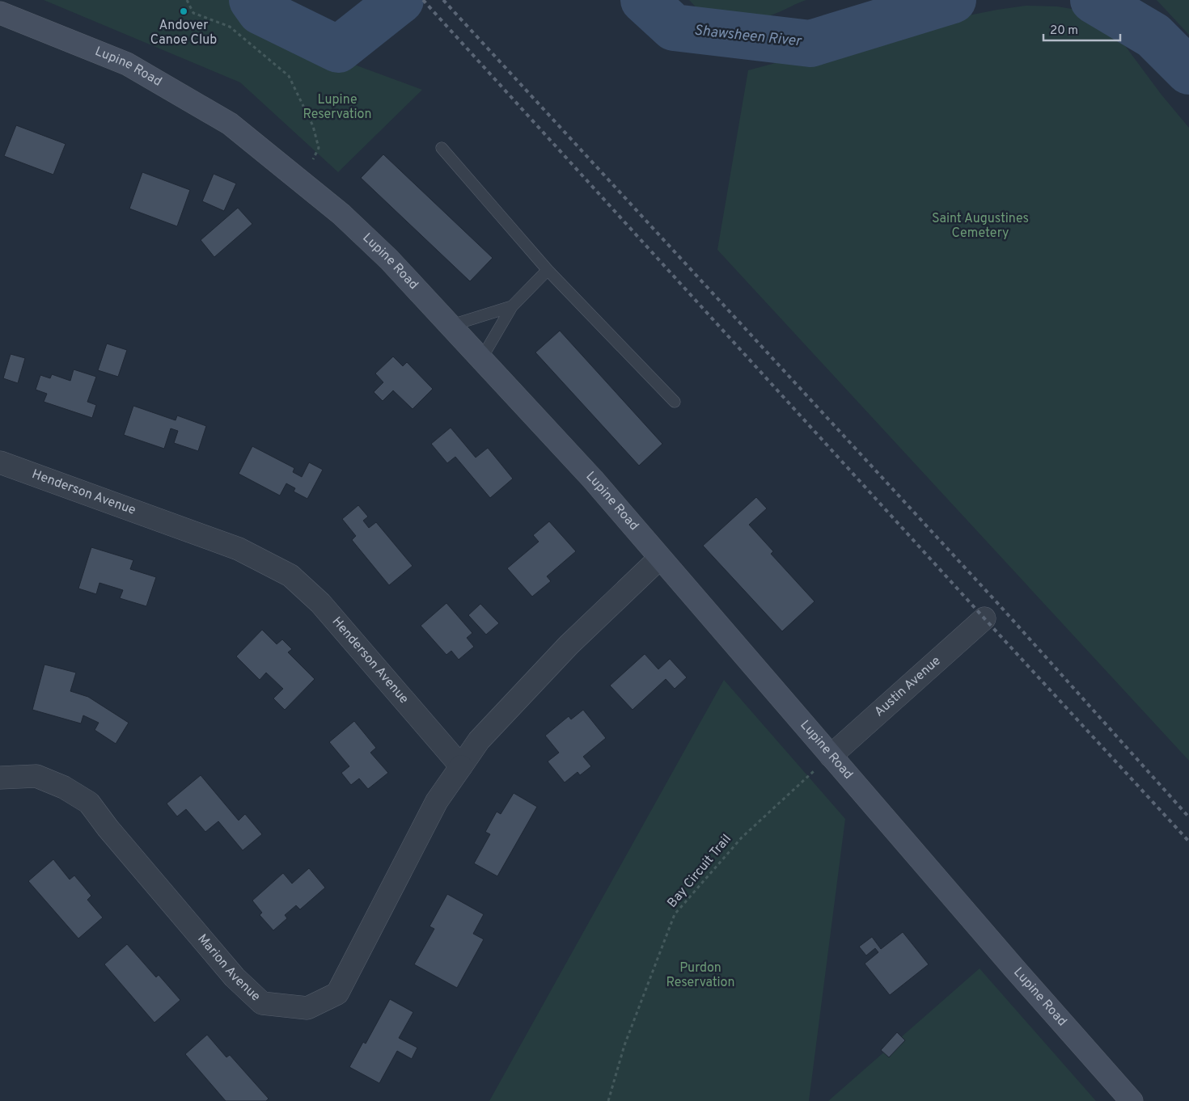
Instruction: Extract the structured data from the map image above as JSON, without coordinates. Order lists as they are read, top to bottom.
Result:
{
  "streets": {
    "street": [
      "Lupine Road",
      "Henderson Avenue",
      "Austin Avenue",
      "Marion Avenue"
    ],
    "path": ["Bay Circuit Trail"]
  },
  "crossings": [
    ["Lupine Road", "Austin Avenue"],
    ["Lupine Road", "Bay Circuit Trail"],
    ["Henderson Avenue", "Marion Avenue"],
    ["Austin Avenue", "Bay Circuit Trail"]
  ],
  "water": ["Shawsheen River"],
  "parks": ["Lupine Reservation", "Saint Augustines Cemetery", "Purdon Reservation"],
  "places": ["Andover Canoe Club"],
  "scale_bar": "20 m"
}
